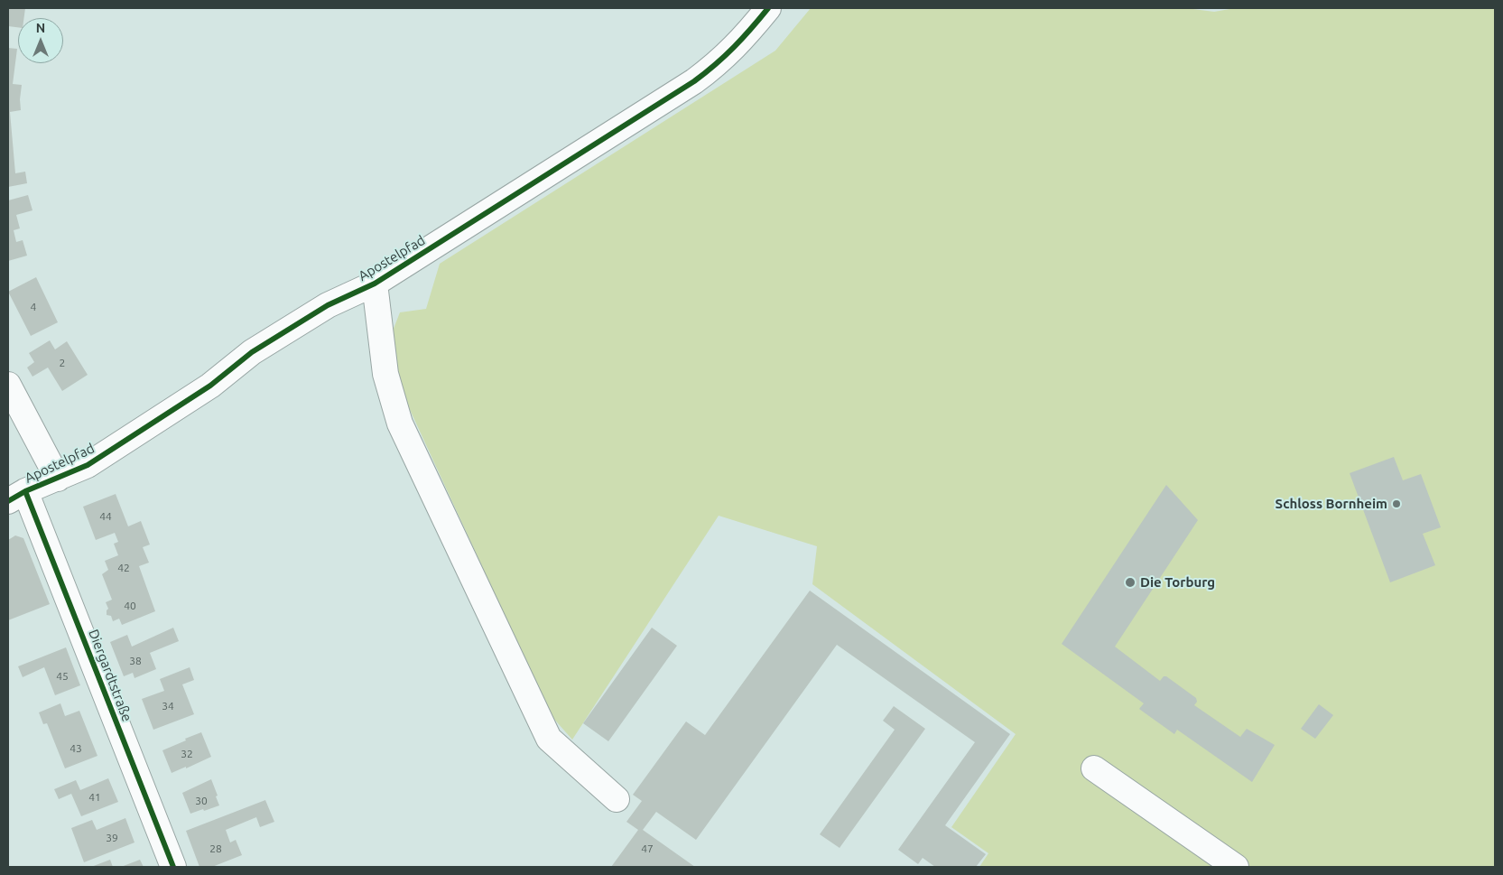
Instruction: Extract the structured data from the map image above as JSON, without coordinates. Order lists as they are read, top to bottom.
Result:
{
  "streets": {
    "street": ["Apostelpfad", "Diergardtstraße"]
  },
  "crossings": [
    ["Apostelpfad", "Diergardtstraße"]
  ],
  "places": ["Schloss Bornheim", "Die Torburg"],
  "house_numbers": [
    "4",
    "2",
    "44",
    "42",
    "40",
    "38",
    "45",
    "34",
    "43",
    "32",
    "41",
    "30",
    "39",
    "28",
    "47"
  ],
  "north": "top"
}
